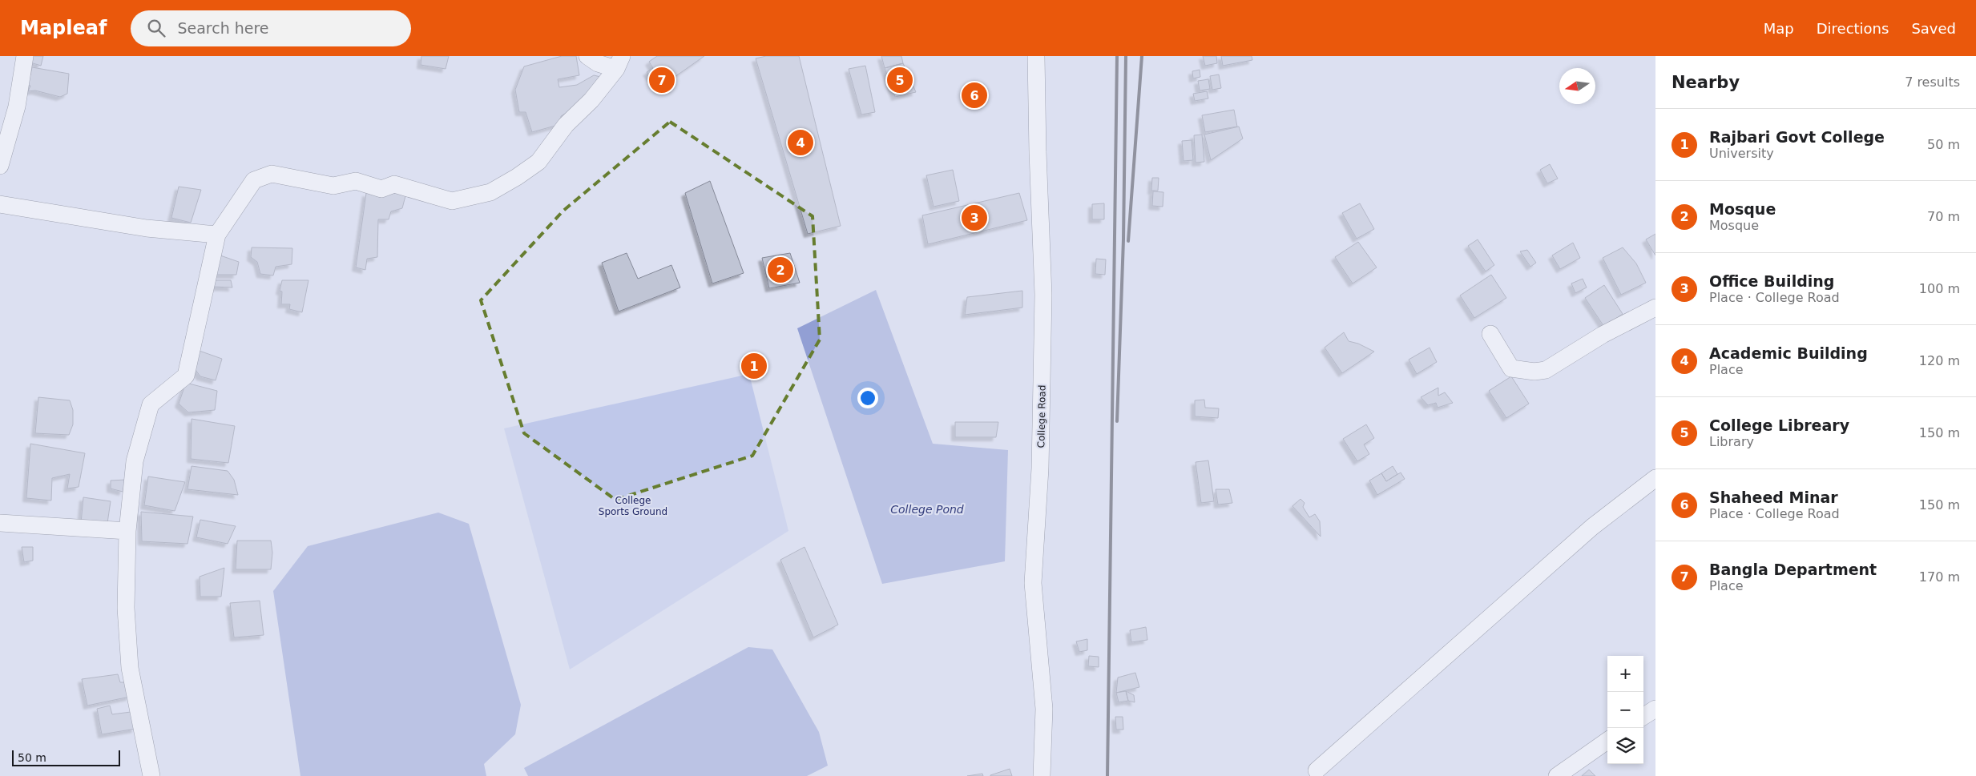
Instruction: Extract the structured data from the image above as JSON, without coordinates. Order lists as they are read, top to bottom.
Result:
{
  "streets": {
    "street": ["College Road"]
  },
  "water": ["College Pond"],
  "parks": ["College Sports Ground"],
  "scale_bar": "50 m",
  "north": "left",
  "page": {
    "header": "Mapleaf",
    "search": "Search here",
    "nav": ["Map", "Directions", "Saved"],
    "heading": ["Nearby", "7 results"],
    "pins": [
      "5",
      "7",
      "6",
      "4",
      "3",
      "2",
      "1"
    ],
    "list": [
      {
        "mark": "1",
        "name": "Rajbari Govt College",
        "note": "University",
        "value": "50 m"
      },
      {
        "mark": "2",
        "name": "Mosque",
        "note": "Mosque",
        "value": "70 m"
      },
      {
        "mark": "3",
        "name": "Office Building",
        "note": "Place · College Road",
        "value": "100 m"
      },
      {
        "mark": "4",
        "name": "Academic Building",
        "note": "Place",
        "value": "120 m"
      },
      {
        "mark": "5",
        "name": "College Libreary",
        "note": "Library",
        "value": "150 m"
      },
      {
        "mark": "6",
        "name": "Shaheed Minar",
        "note": "Place · College Road",
        "value": "150 m"
      },
      {
        "mark": "7",
        "name": "Bangla Department",
        "note": "Place",
        "value": "170 m"
      }
    ],
    "map_buttons": ["+", "−"],
    "scale": "50 m"
  }
}
